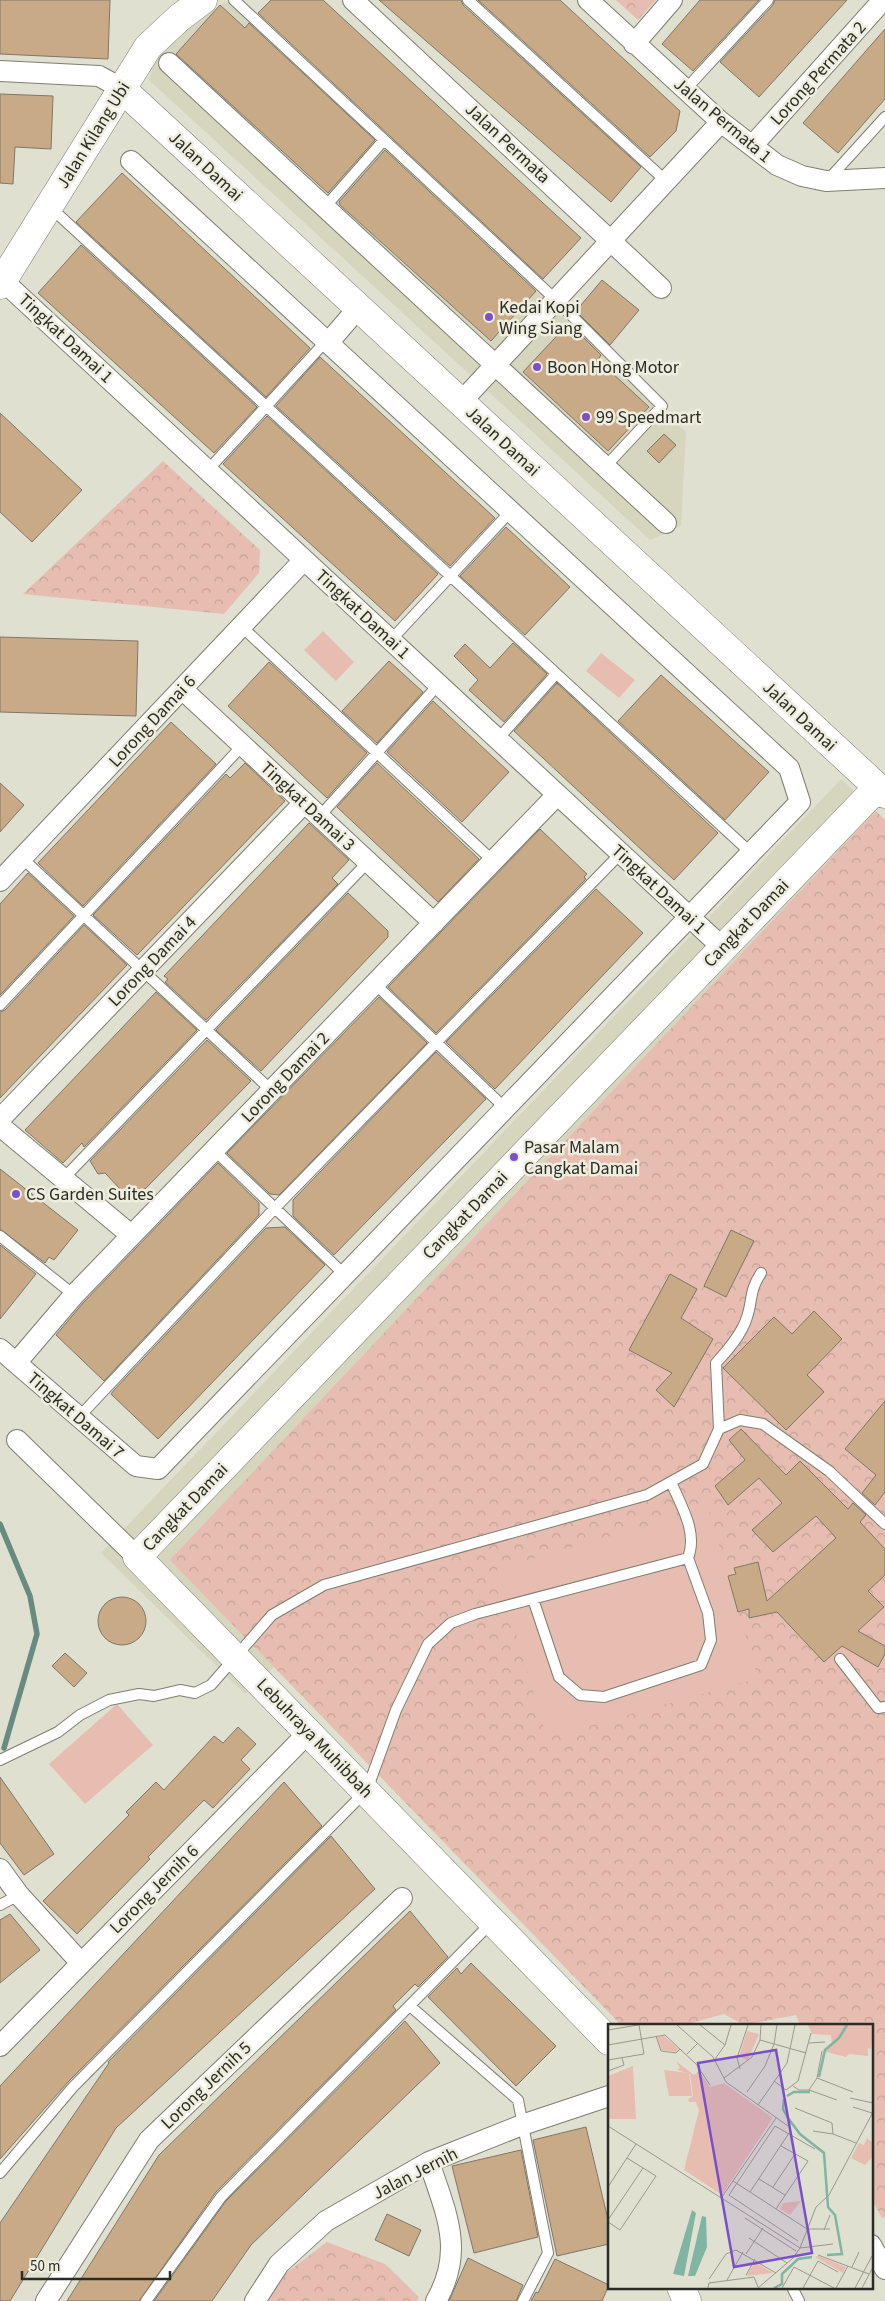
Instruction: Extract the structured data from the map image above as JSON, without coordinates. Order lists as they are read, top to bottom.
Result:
{
  "streets": {
    "street": [
      "Lorong Permata 2",
      "Jalan Permata 1",
      "Jalan Kilang Ubi",
      "Jalan Permata",
      "Jalan Damai",
      "Tingkat Damai 1",
      "Lorong Damai 6",
      "Tingkat Damai 3",
      "Cangkat Damai",
      "Lorong Damai 4",
      "Lorong Damai 2",
      "Tingkat Damai 7",
      "Lebuhraya Muhibbah",
      "Lorong Jernih 6",
      "Lorong Jernih 5",
      "Jalan Jernih"
    ]
  },
  "crossings": [
    ["Lorong Permata 2", "Jalan Permata 1"],
    ["Jalan Kilang Ubi", "Jalan Damai"],
    ["Jalan Kilang Ubi", "Tingkat Damai 1"],
    ["Jalan Damai", "Cangkat Damai"],
    ["Tingkat Damai 1", "Lorong Damai 6"],
    ["Tingkat Damai 1", "Cangkat Damai"],
    ["Tingkat Damai 1", "Lorong Damai 2"],
    ["Lorong Damai 6", "Tingkat Damai 3"],
    ["Tingkat Damai 3", "Lorong Damai 4"],
    ["Tingkat Damai 3", "Lorong Damai 2"],
    ["Cangkat Damai", "Lebuhraya Muhibbah"],
    ["Lorong Damai 2", "Tingkat Damai 7"],
    ["Lebuhraya Muhibbah", "Lorong Jernih 6"]
  ],
  "places": [
    "Kedai Kopi Wing Siang",
    "Boon Hong Motor",
    "99 Speedmart",
    "Pasar Malam Cangkat Damai",
    "CS Garden Suites"
  ],
  "scale_bar": "50 m"
}
